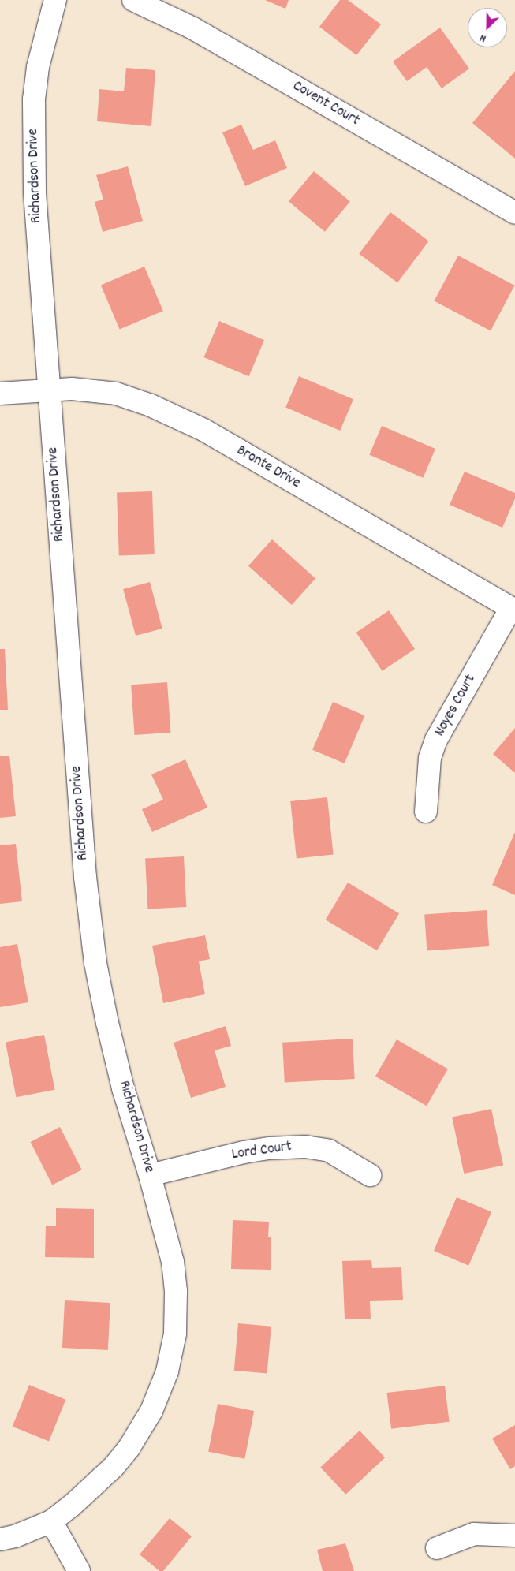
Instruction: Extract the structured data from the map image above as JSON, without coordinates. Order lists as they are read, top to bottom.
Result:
{
  "streets": {
    "street": [
      "Covent Court",
      "Richardson Drive",
      "Bronte Drive",
      "Noyes Court",
      "Lord Court"
    ]
  },
  "crossings": [
    ["Richardson Drive", "Bronte Drive"],
    ["Richardson Drive", "Lord Court"],
    ["Bronte Drive", "Noyes Court"]
  ],
  "north": "bottom left"
}
